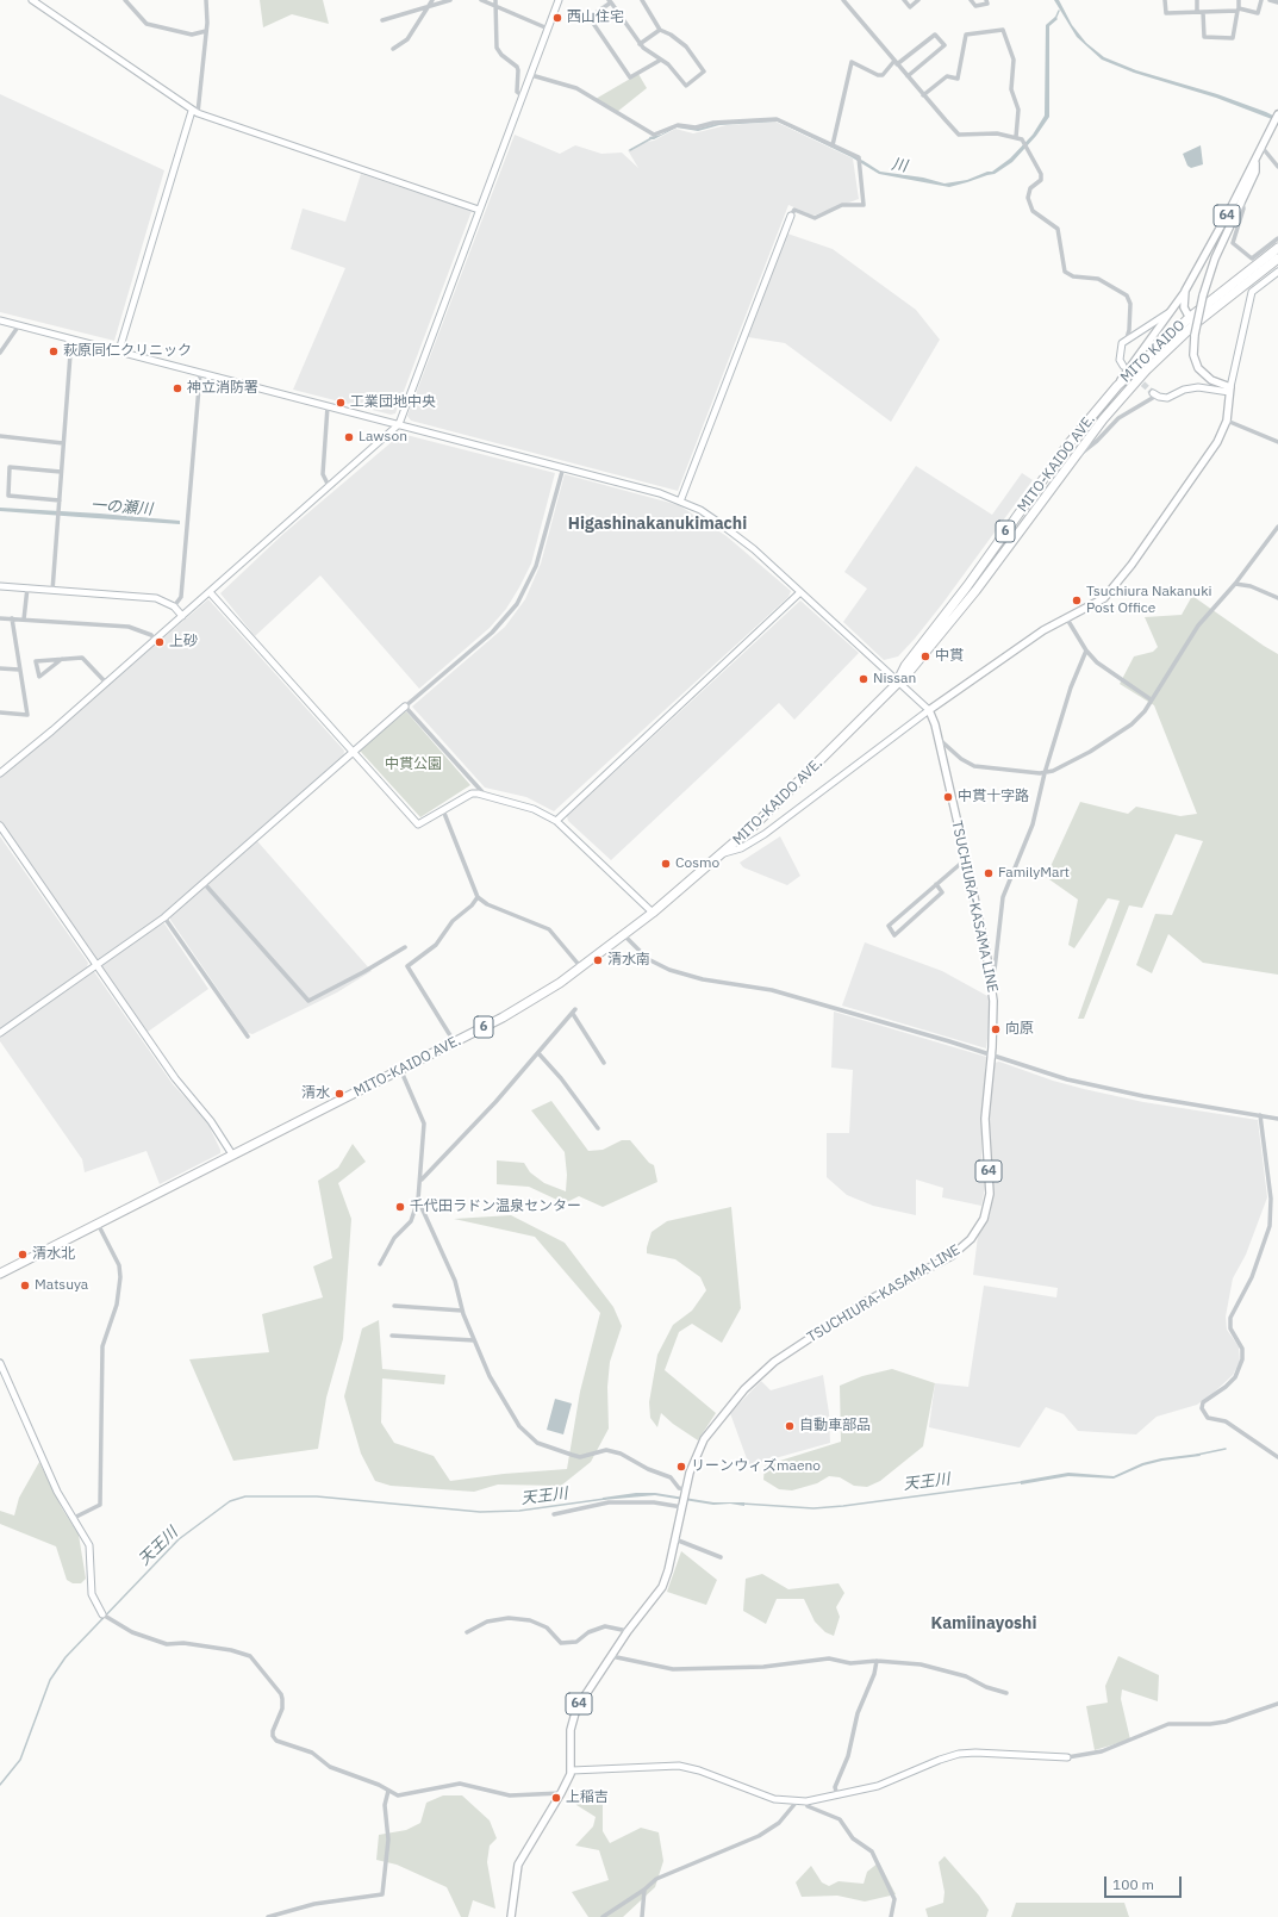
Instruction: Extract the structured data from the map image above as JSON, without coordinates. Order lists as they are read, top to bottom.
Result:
{
  "streets": {
    "highway": ["MITO KAIDO", "MITO-KAIDO AVE.", "6"],
    "main road": ["64", "TSUCHIURA-KASAMA LINE"]
  },
  "crossings": [
    ["MITO KAIDO", "MITO-KAIDO AVE."],
    ["MITO KAIDO", "6"],
    ["MITO-KAIDO AVE.", "6"]
  ],
  "districts": ["Higashinakanukimachi", "Kamiinayoshi"],
  "water": ["川", "一の瀬川", "天王川"],
  "parks": ["中貫公園"],
  "places": [
    "西山住宅",
    "萩原同仁クリニック",
    "神立消防署",
    "工業団地中央",
    "Lawson",
    "Tsuchiura Nakanuki Post Office",
    "上砂",
    "中貫",
    "Nissan",
    "中貫十字路",
    "Cosmo",
    "FamilyMart",
    "清水南",
    "向原",
    "清水",
    "千代田ラドン温泉センター",
    "清水北",
    "Matsuya",
    "自動車部品",
    "リーンウィズmaeno",
    "上稲吉"
  ],
  "scale_bar": "100 m"
}
